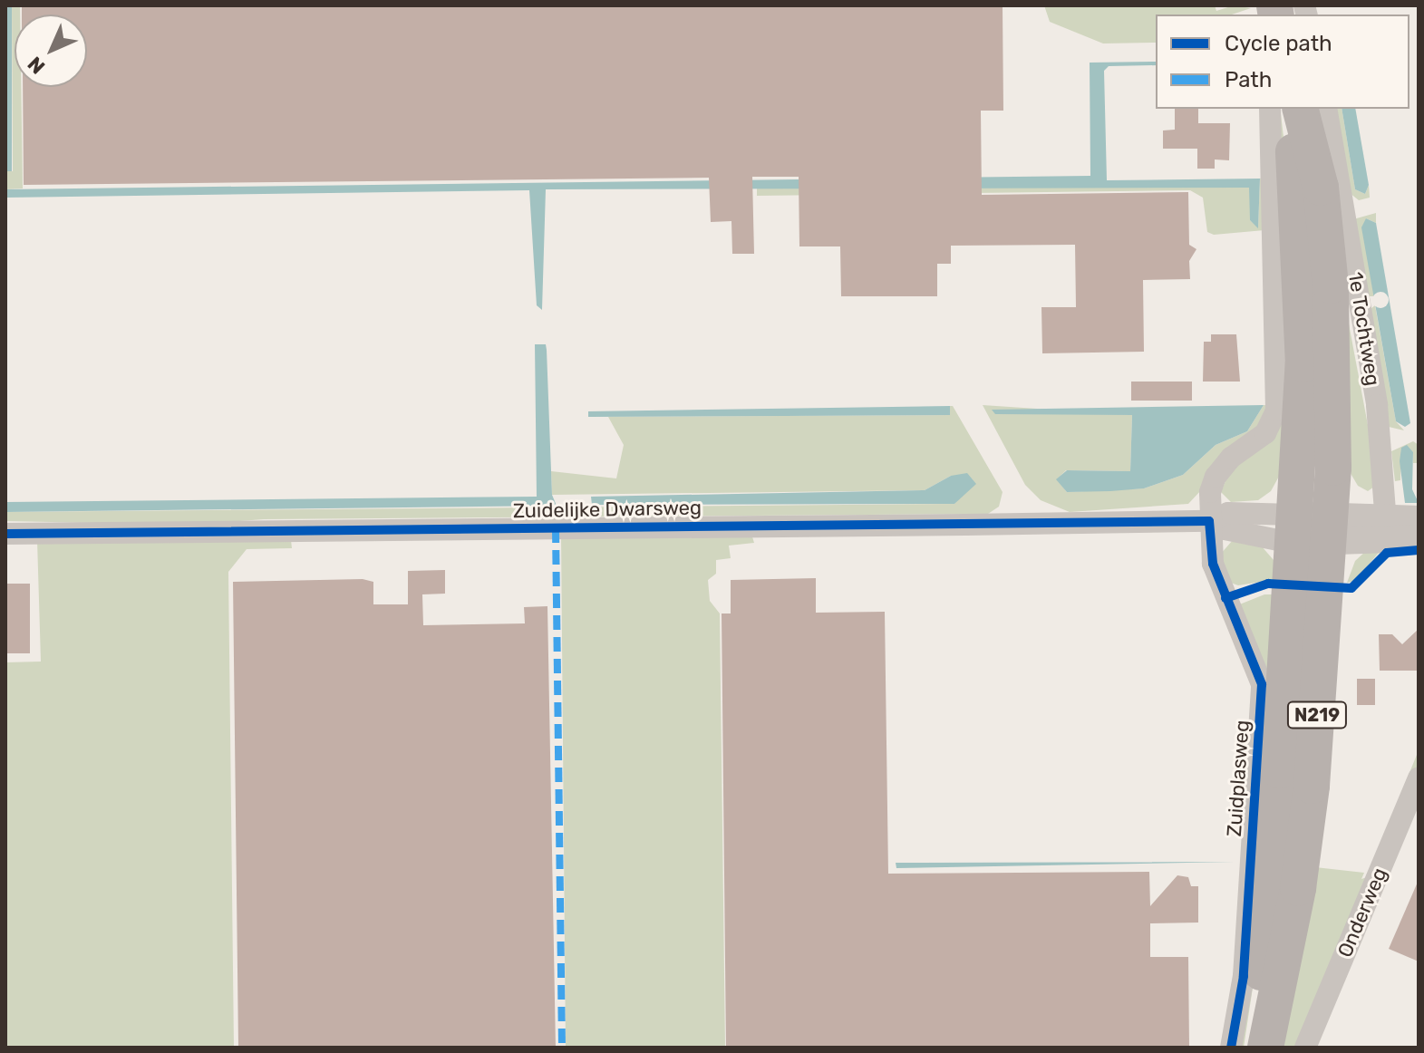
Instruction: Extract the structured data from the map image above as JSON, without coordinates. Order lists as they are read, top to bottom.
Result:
{
  "streets": {
    "main road": ["1e Tochtweg", "N219", "Zuidplasweg"],
    "street": ["Zuidelijke Dwarsweg", "Onderweg"]
  },
  "crossings": [
    ["1e Tochtweg", "Zuidelijke Dwarsweg"],
    ["1e Tochtweg", "N219"],
    ["Zuidelijke Dwarsweg", "N219"],
    ["Zuidelijke Dwarsweg", "Zuidplasweg"],
    ["N219", "Zuidplasweg"]
  ],
  "legend": ["Cycle path", "Path"],
  "north": "bottom left"
}
